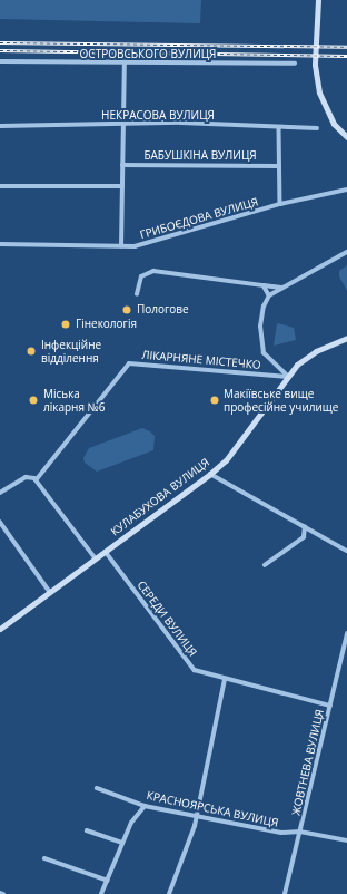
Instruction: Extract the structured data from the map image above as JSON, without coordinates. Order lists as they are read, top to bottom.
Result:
{
  "streets": {
    "street": [
      "ОСТРОВСЬКОГО ВУЛИЦЯ",
      "НЕКРАСОВА ВУЛИЦЯ",
      "БАБУШКІНА ВУЛИЦЯ",
      "ГРИБОЄДОВА ВУЛИЦЯ",
      "ЛІКАРНЯНЕ МІСТЕЧКО",
      "КУЛАБУХОВА ВУЛИЦЯ",
      "СЕРЕДИ ВУЛИЦЯ",
      "ЖОВТНЕВА ВУЛИЦЯ",
      "КРАСНОЯРСЬКА ВУЛИЦЯ"
    ]
  },
  "crossings": [
    ["ЛІКАРНЯНЕ МІСТЕЧКО", "КУЛАБУХОВА ВУЛИЦЯ"],
    ["КУЛАБУХОВА ВУЛИЦЯ", "СЕРЕДИ ВУЛИЦЯ"],
    ["СЕРЕДИ ВУЛИЦЯ", "ЖОВТНЕВА ВУЛИЦЯ"],
    ["ЖОВТНЕВА ВУЛИЦЯ", "КРАСНОЯРСЬКА ВУЛИЦЯ"]
  ],
  "places": [
    "Пологове",
    "Гінекологія",
    "Інфекційне відділення",
    "Міська лікарня №6",
    "Макіївське вище професійне училище"
  ]
}
